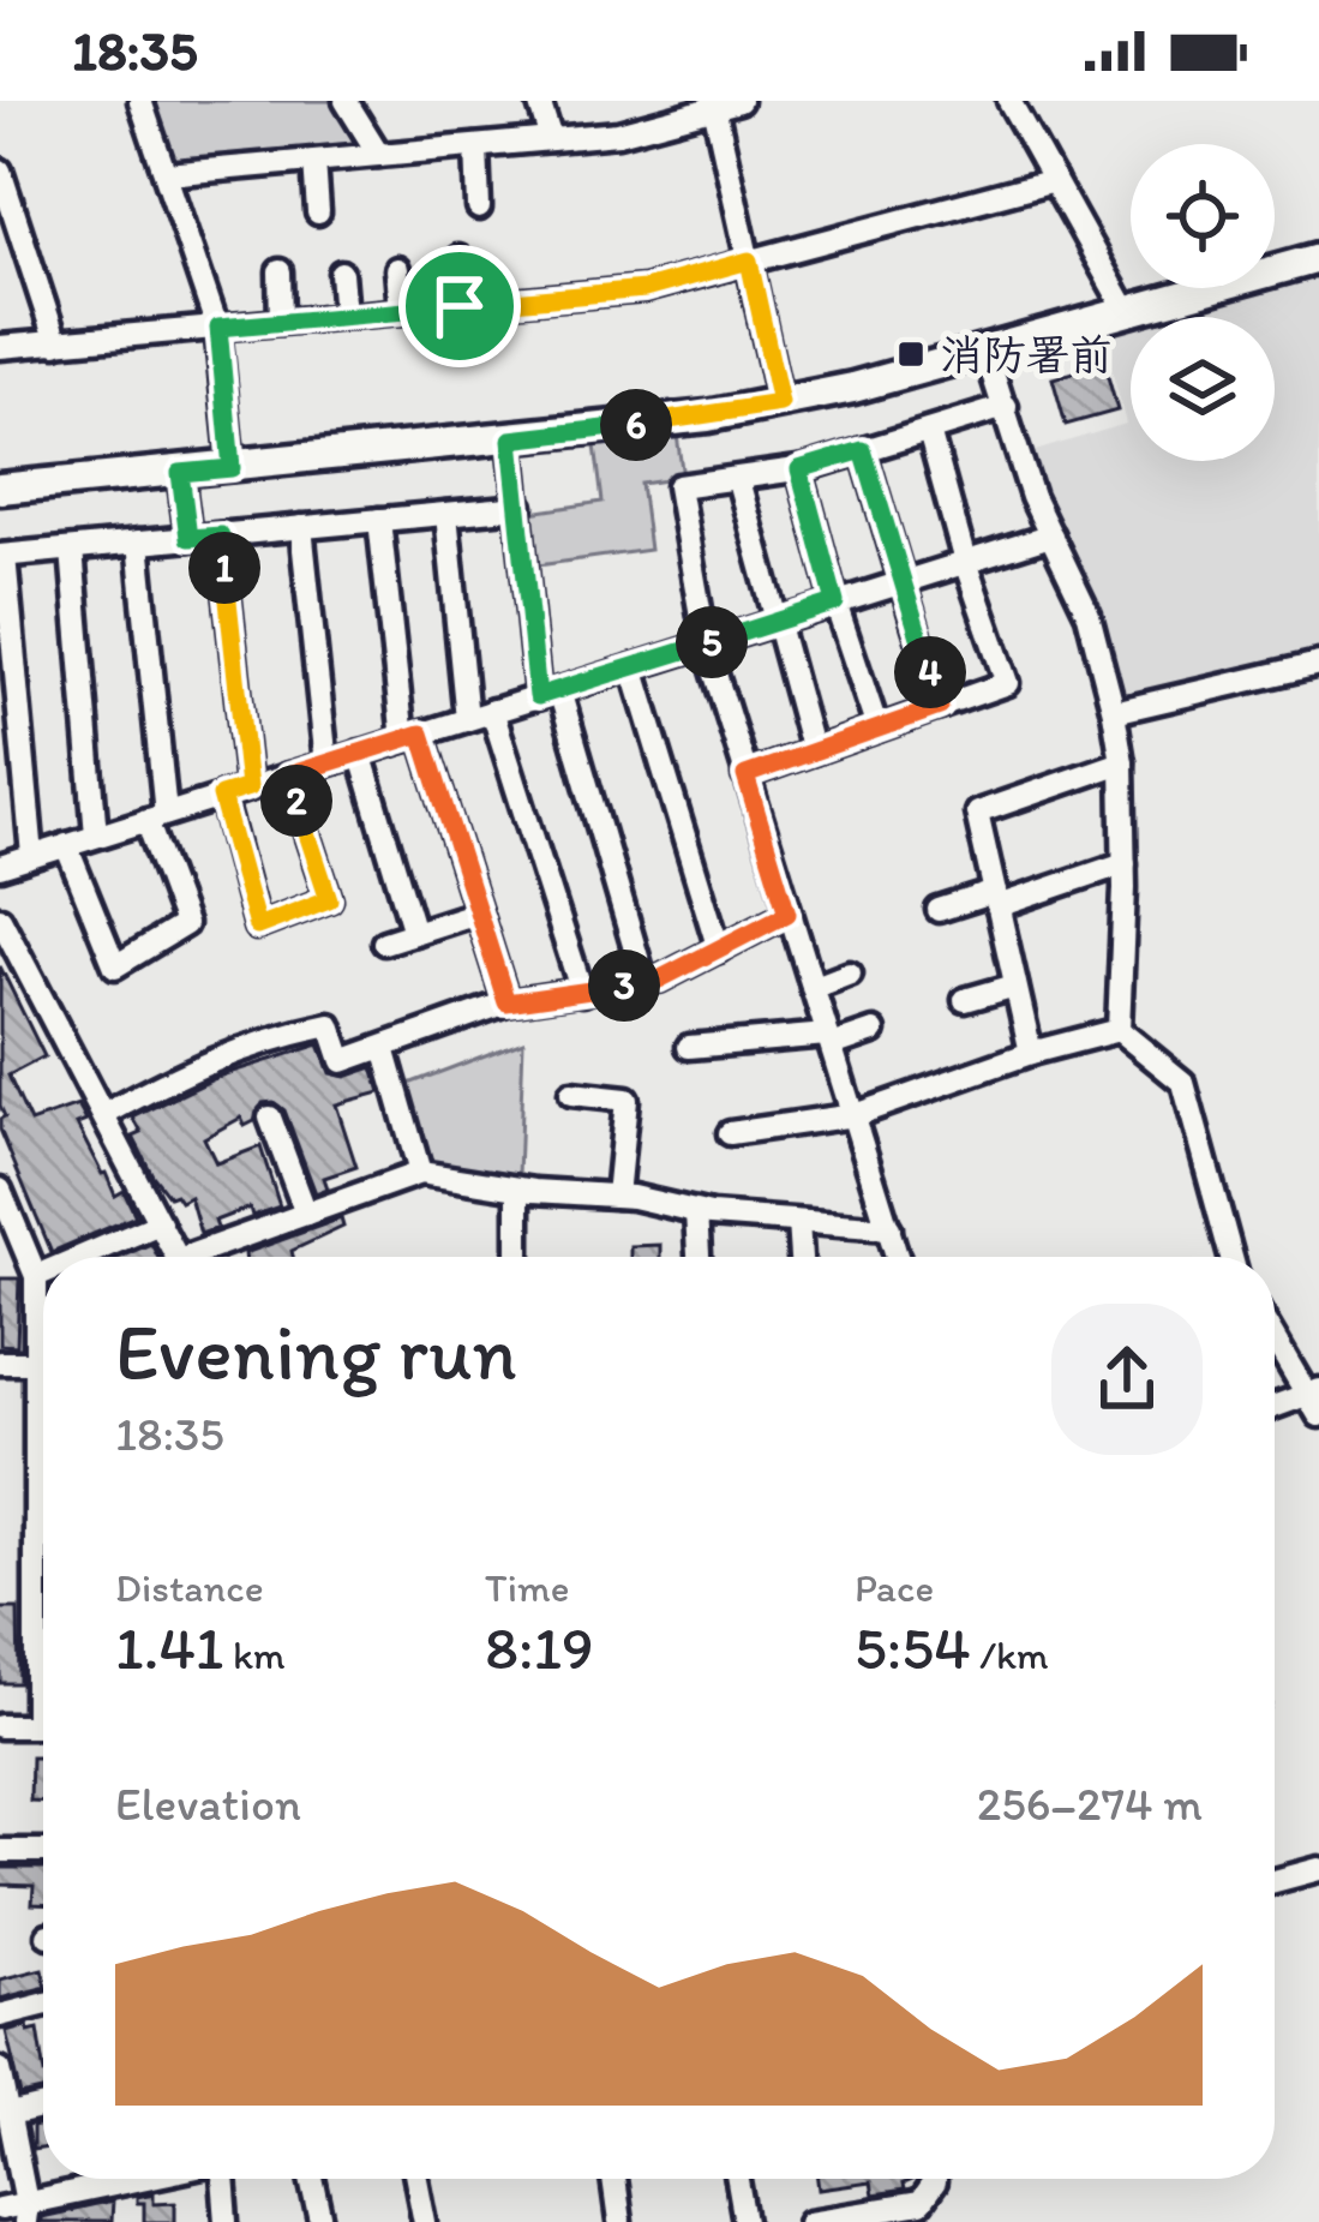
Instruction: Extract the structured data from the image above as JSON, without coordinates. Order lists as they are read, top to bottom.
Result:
{
  "places": {
    "transit": ["消防署前"]
  },
  "page": {
    "status": "18:35",
    "pins": [
      "6",
      "1",
      "5",
      "4",
      "2",
      "3"
    ],
    "heading": ["Evening run", "18:35"],
    "stats": [
      ["Distance", "1.41 km"],
      ["Time", "8:19"],
      ["Pace", "5:54 /km"]
    ],
    "chart": ["Elevation", "256–274 m"]
  }
}
